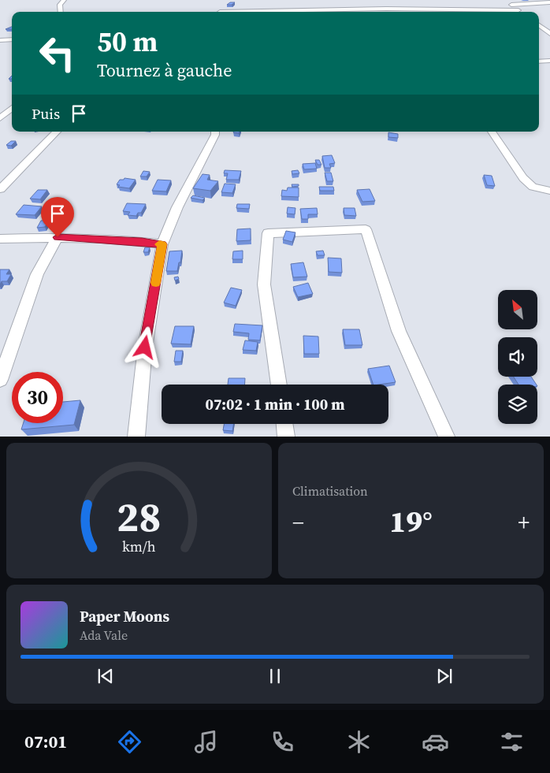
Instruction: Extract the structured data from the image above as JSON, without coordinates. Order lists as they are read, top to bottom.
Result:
{
  "north": "top left",
  "page": {
    "turn": ["50 m", "Tournez à gauche"],
    "then": "Puis",
    "limit": "30",
    "trip": "07:02 · 1 min · 100 m",
    "tile": "Climatisation",
    "heat": ["−", "19°", "+"],
    "song": ["Paper Moons", "Ada Vale"],
    "tabs": "07:01",
    "gauge": ["28", "km/h"]
  }
}
